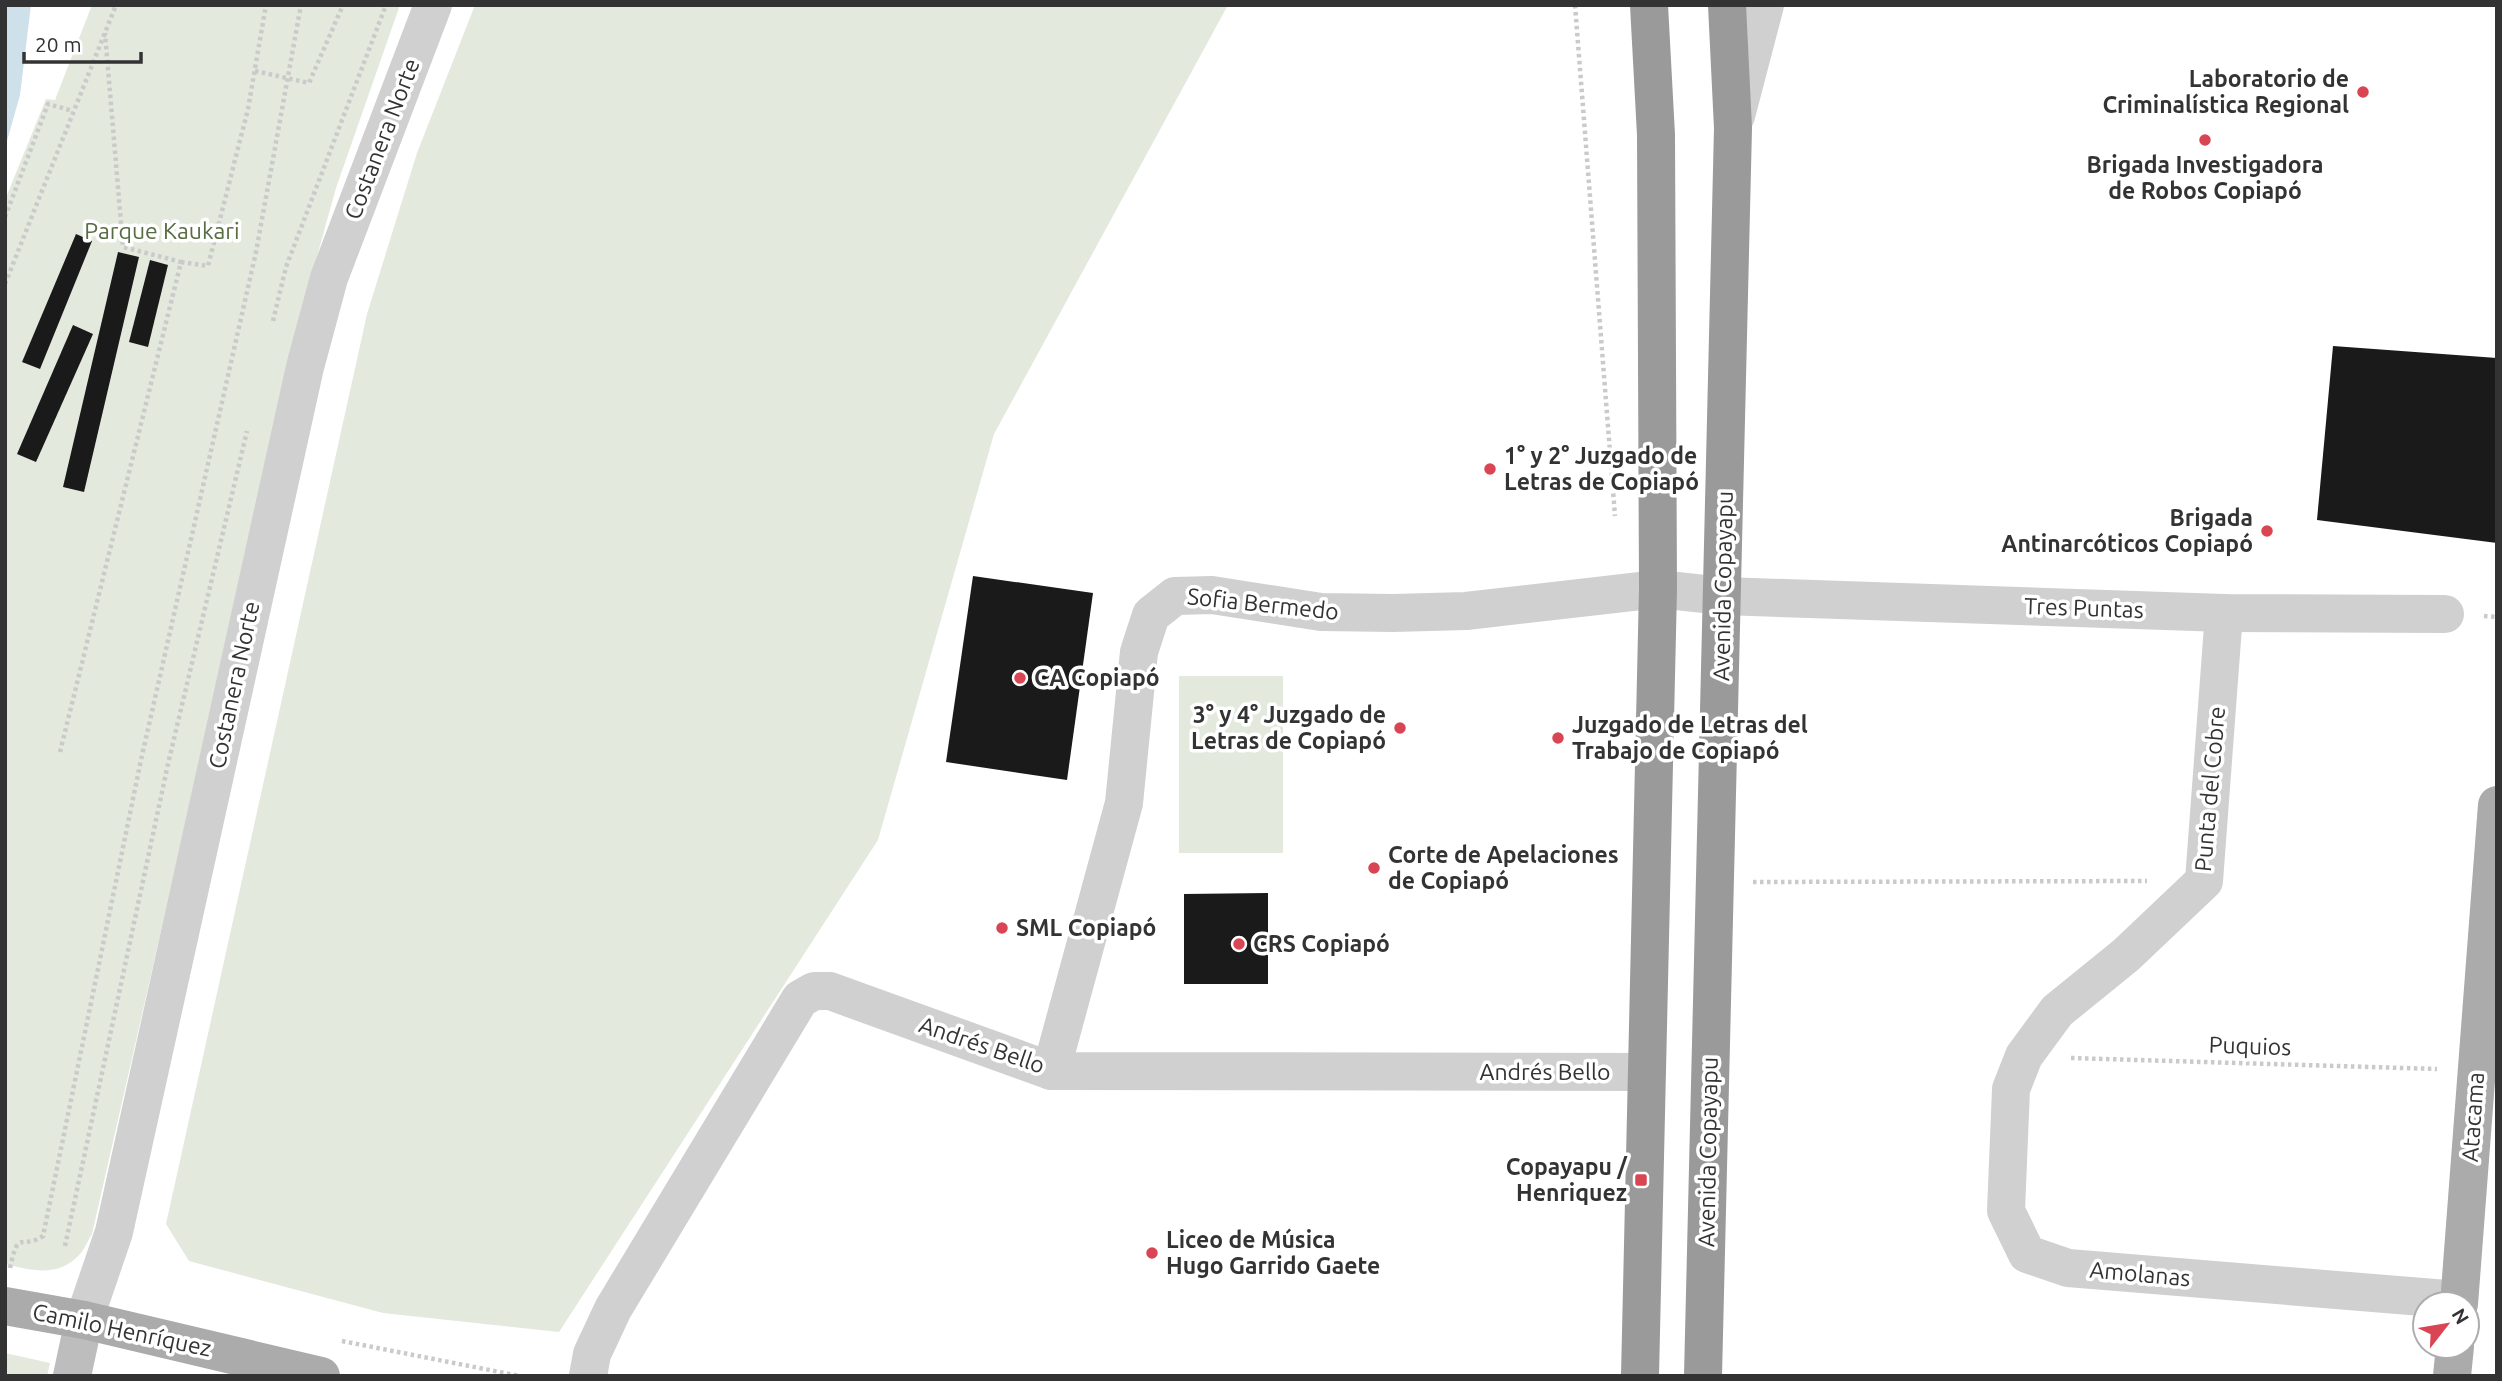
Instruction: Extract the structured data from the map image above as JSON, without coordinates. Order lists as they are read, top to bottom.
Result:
{
  "streets": {
    "highway": ["Avenida Copayapu"],
    "main road": ["Atacama", "Camilo Henríquez"],
    "street": [
      "Costanera Norte",
      "Sofia Bermedo",
      "Tres Puntas",
      "Punta del Cobre",
      "Andrés Bello",
      "Amolanas"
    ],
    "path": ["Puquios"]
  },
  "crossings": [
    ["Costanera Norte", "Camilo Henríquez"],
    ["Avenida Copayapu", "Sofia Bermedo"],
    ["Avenida Copayapu", "Tres Puntas"],
    ["Sofia Bermedo", "Tres Puntas"],
    ["Sofia Bermedo", "Andrés Bello"],
    ["Tres Puntas", "Punta del Cobre"],
    ["Punta del Cobre", "Puquios"],
    ["Punta del Cobre", "Amolanas"],
    ["Puquios", "Atacama"],
    ["Puquios", "Amolanas"]
  ],
  "parks": ["Parque Kaukari"],
  "places": {
    "other": [
      "Laboratorio de Criminalística Regional",
      "Brigada Investigadora de Robos Copiapó",
      "1° y 2° Juzgado de Letras de Copiapó",
      "Brigada Antinarcóticos Copiapó",
      "CA Copiapó",
      "3° y 4° Juzgado de Letras de Copiapó",
      "Juzgado de Letras del Trabajo de Copiapó",
      "Corte de Apelaciones de Copiapó",
      "SML Copiapó",
      "CRS Copiapó",
      "Liceo de Música Hugo Garrido Gaete"
    ],
    "transit": ["Copayapu / Henriquez"]
  },
  "scale_bar": "20 m",
  "north": "top right"
}
